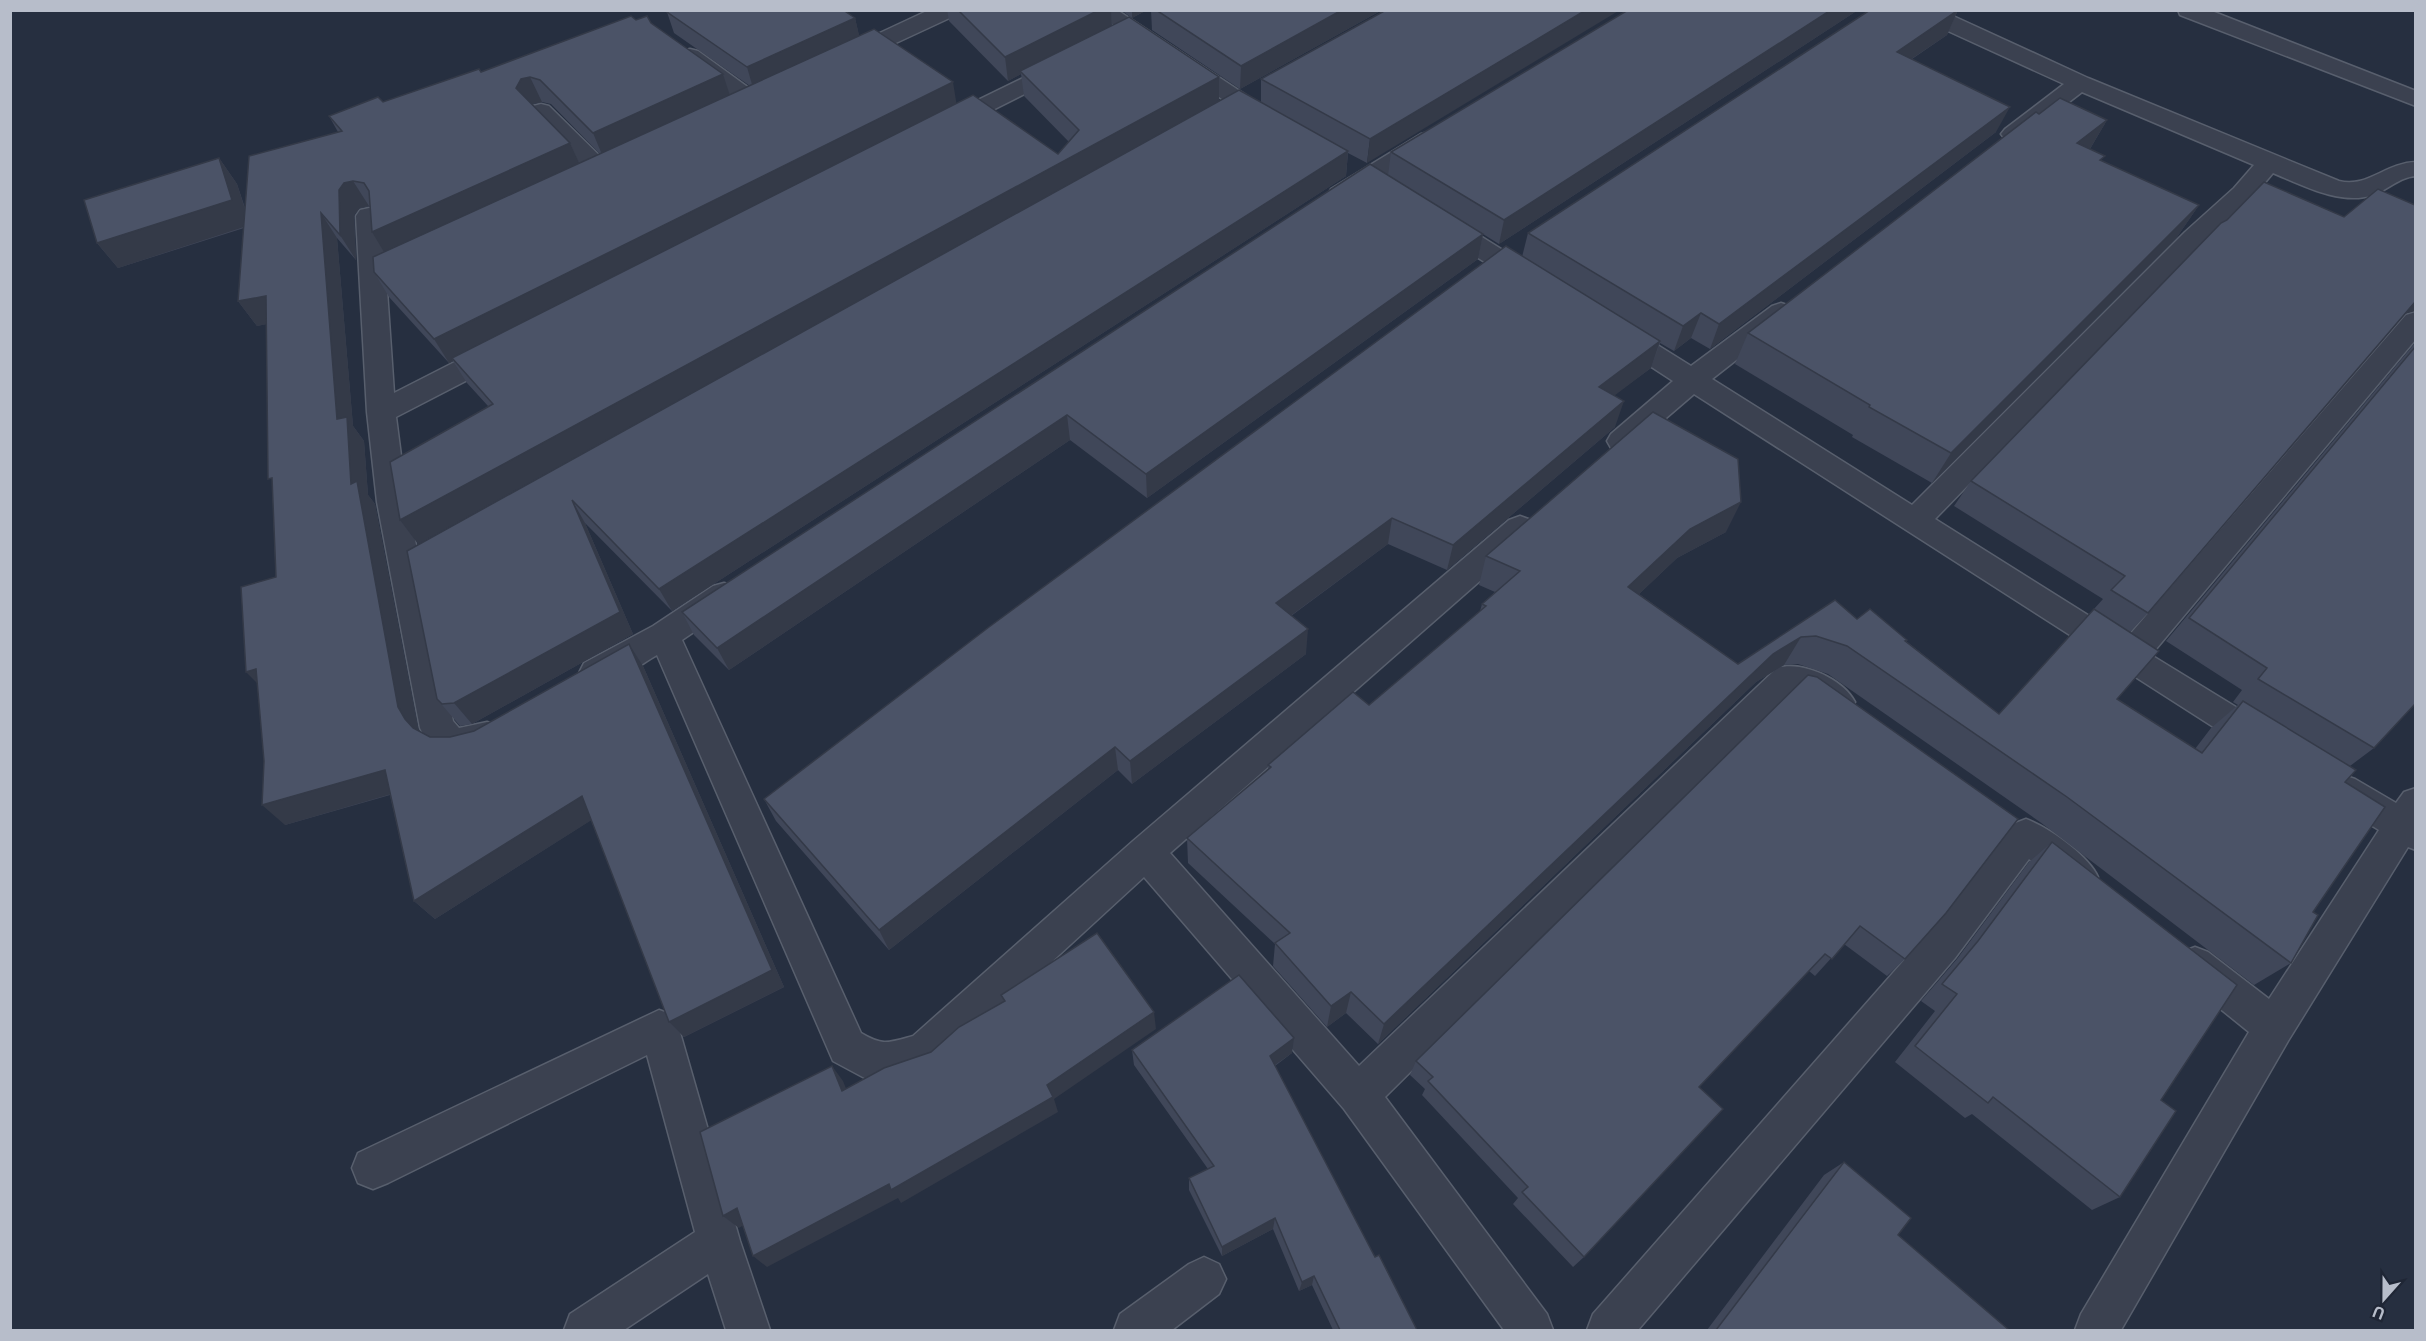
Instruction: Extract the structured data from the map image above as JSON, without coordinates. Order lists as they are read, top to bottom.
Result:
{
  "north": "bottom"
}
